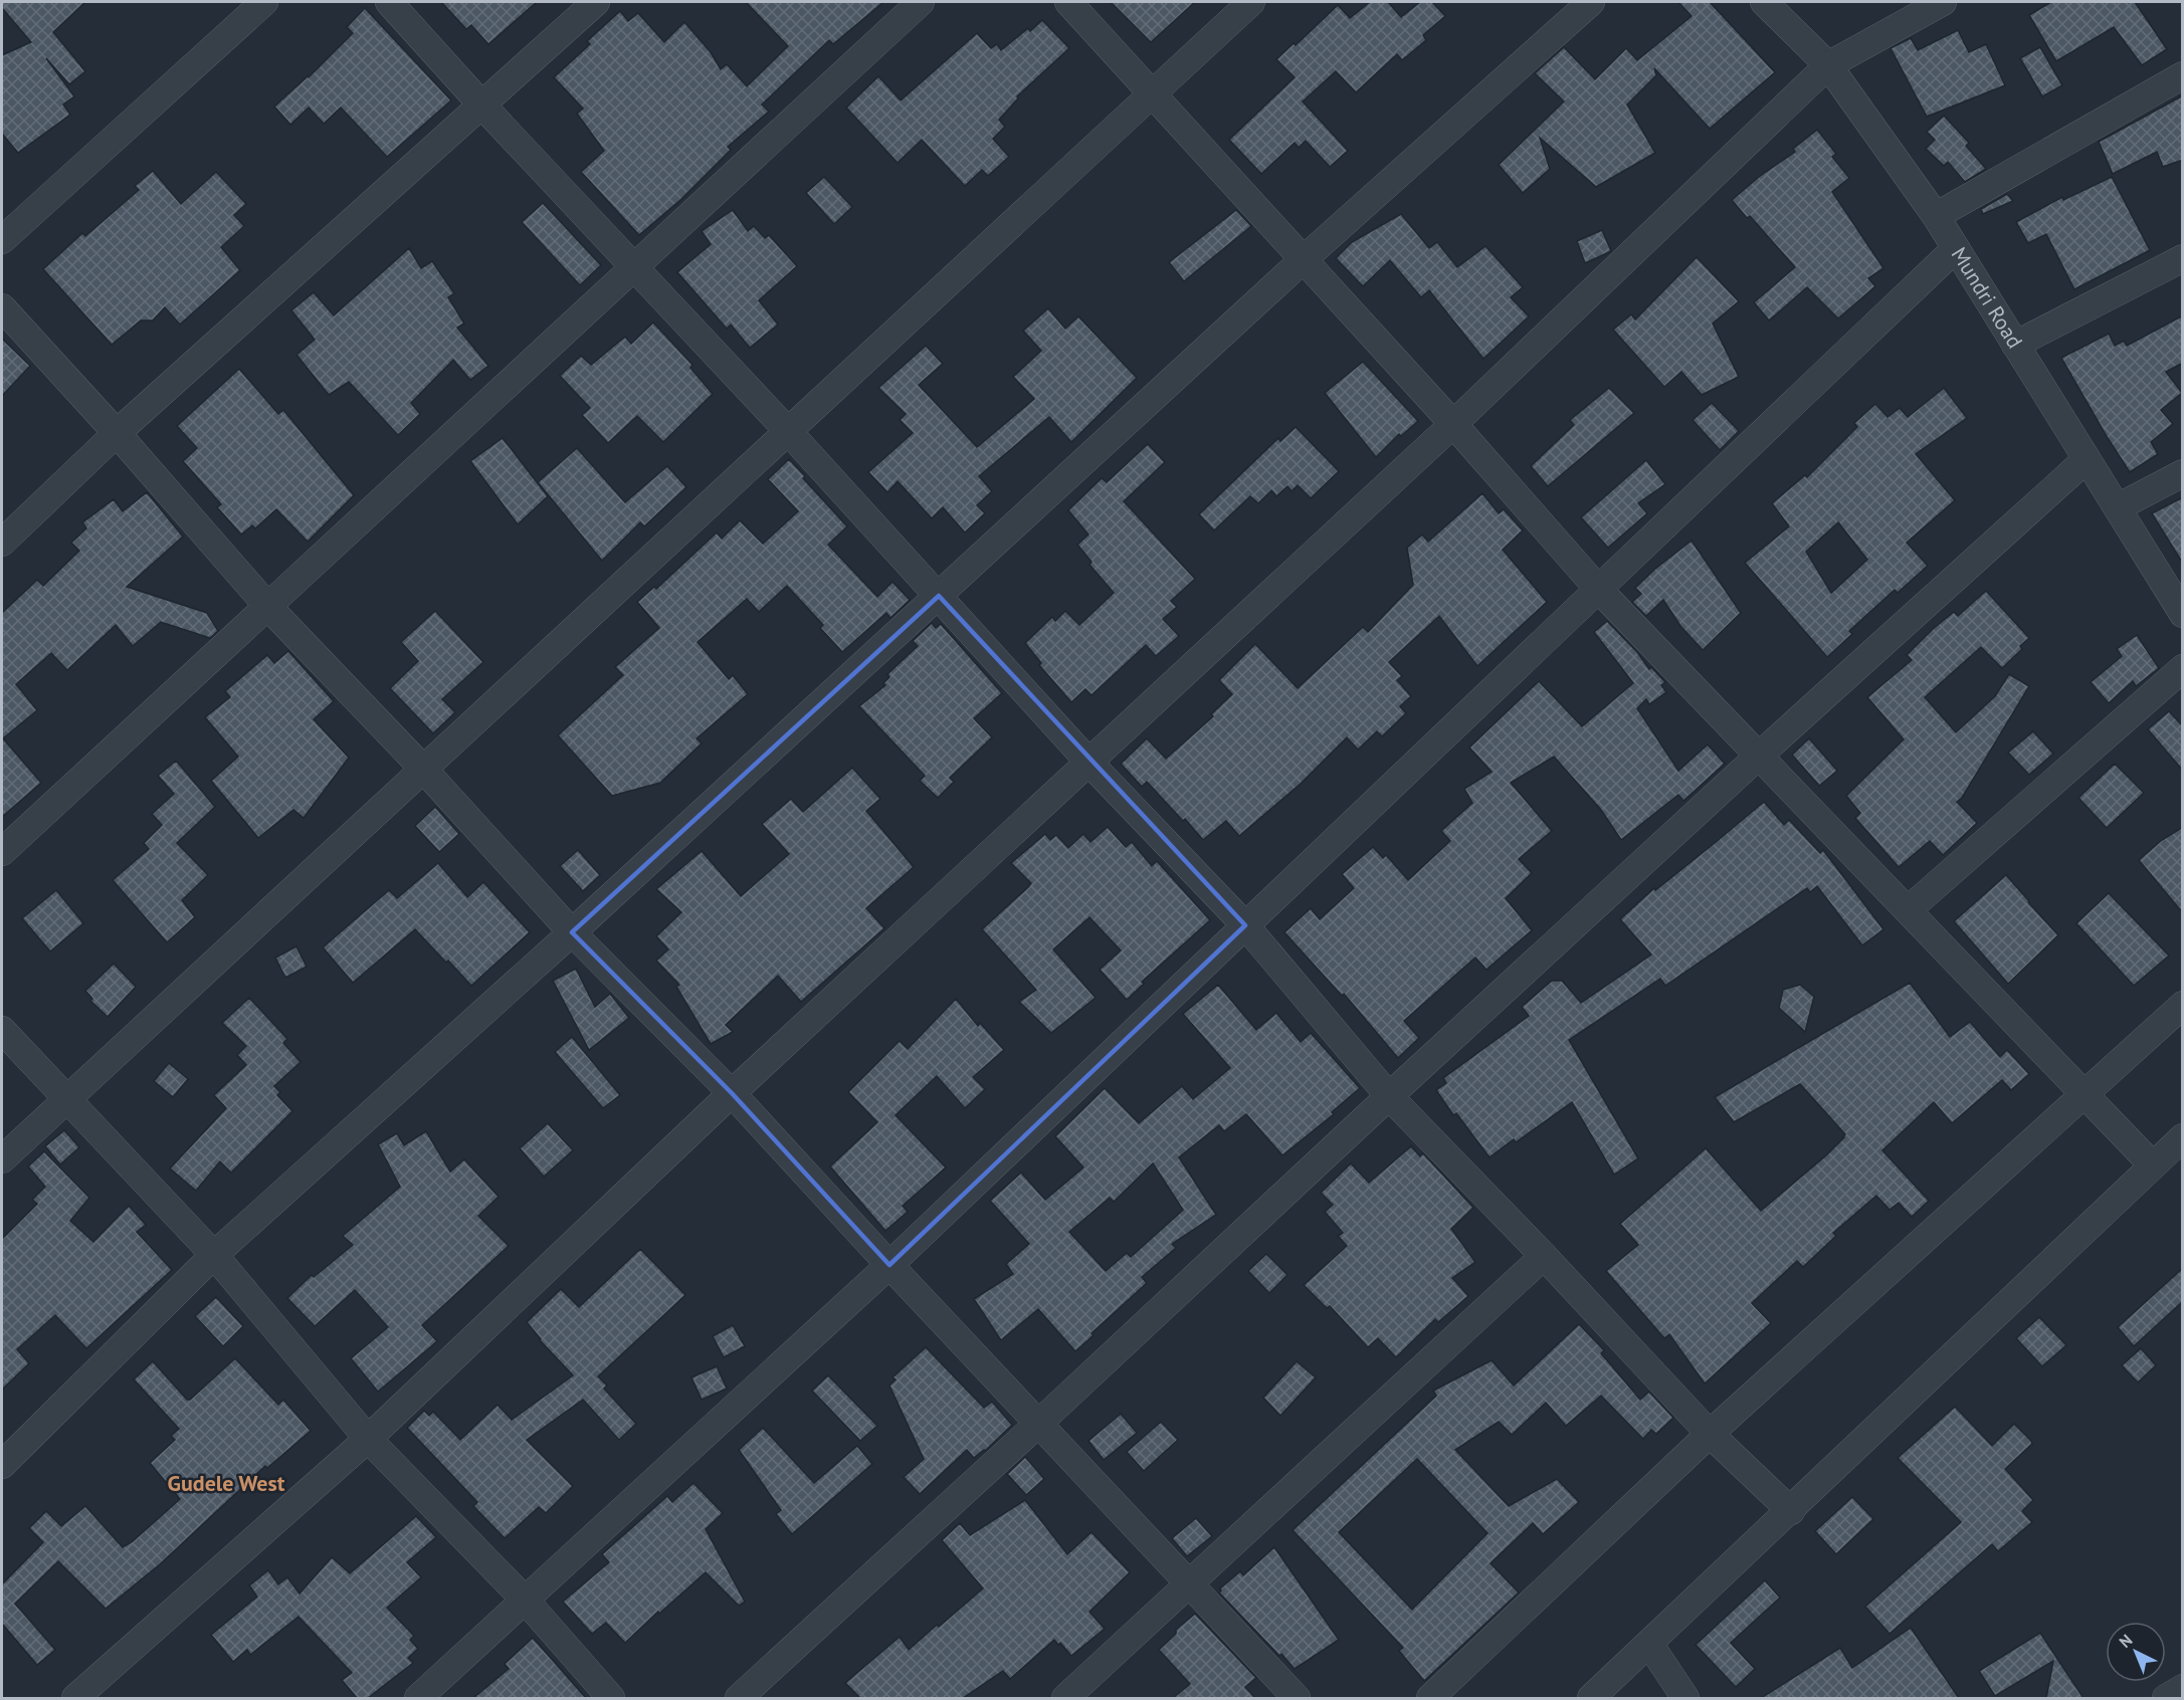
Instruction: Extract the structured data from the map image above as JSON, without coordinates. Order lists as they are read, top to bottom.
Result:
{
  "streets": {
    "street": ["Mundri Road"]
  },
  "districts": ["Gudele West"],
  "north": "top left"
}
